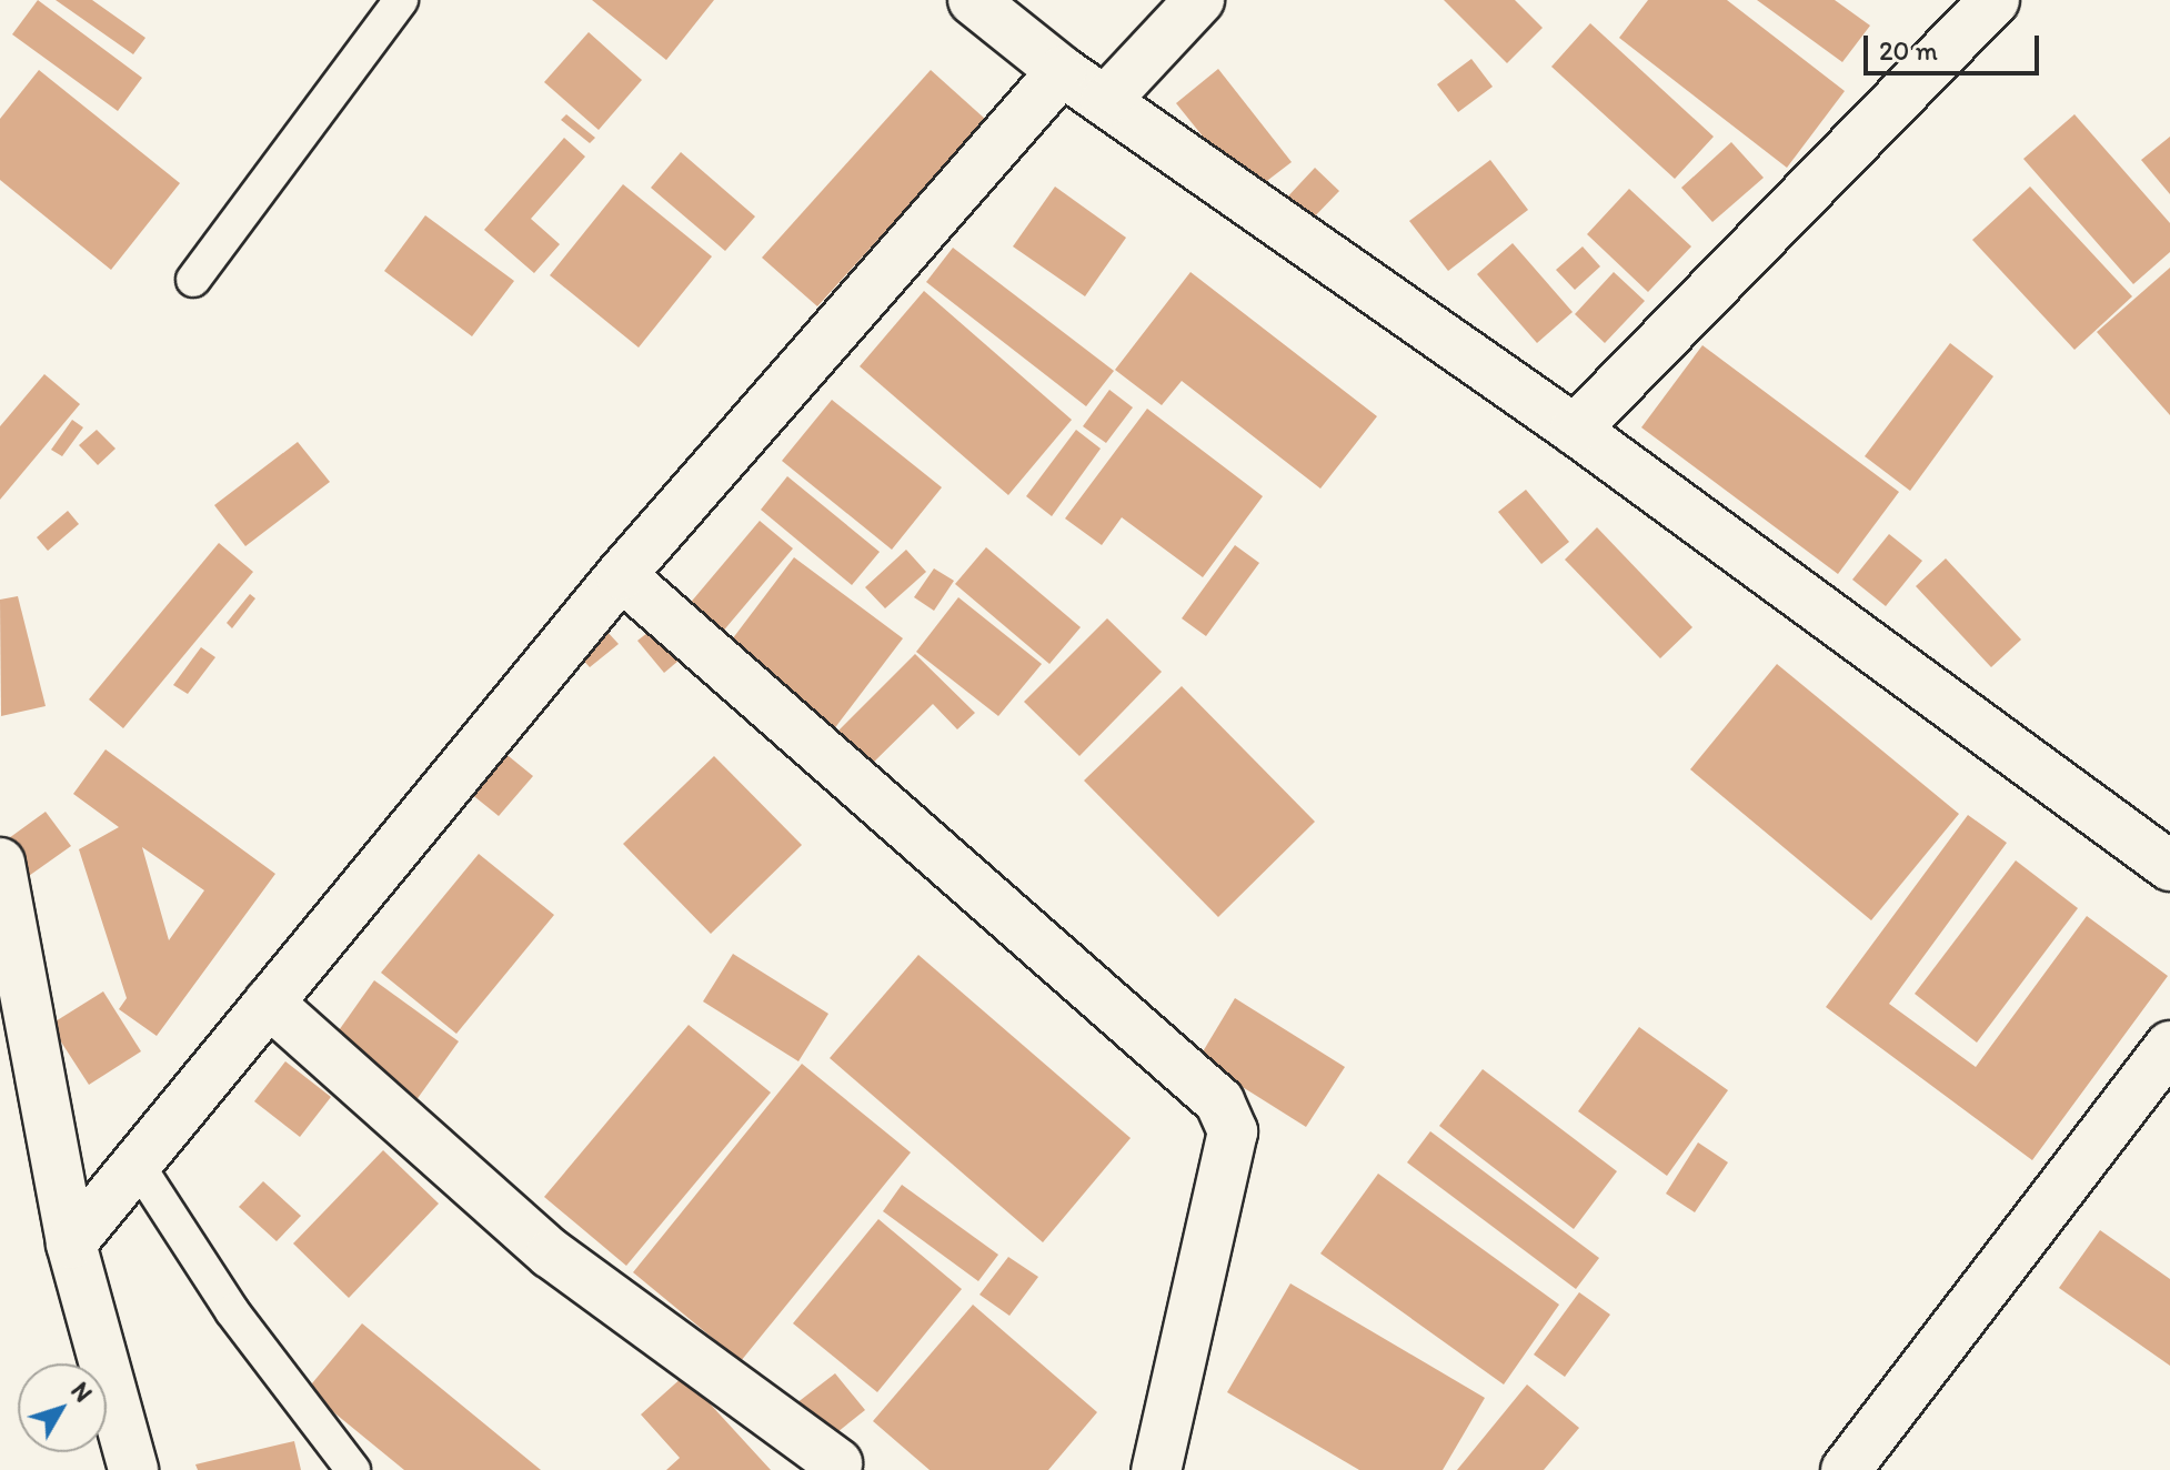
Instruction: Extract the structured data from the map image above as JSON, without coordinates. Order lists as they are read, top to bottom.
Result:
{
  "scale_bar": "20 m",
  "north": "top right"
}
